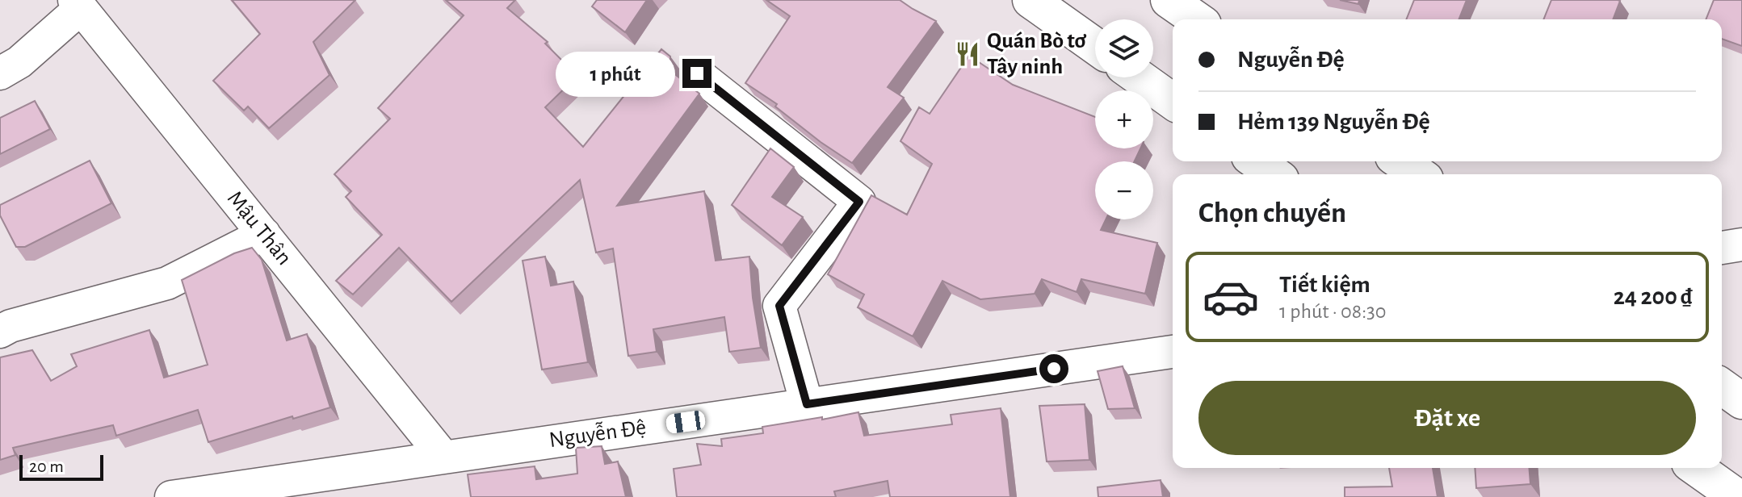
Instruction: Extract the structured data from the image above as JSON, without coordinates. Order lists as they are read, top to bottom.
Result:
{
  "streets": {
    "street": ["Mậu Thân", "Nguyễn Đệ"]
  },
  "crossings": [
    ["Mậu Thân", "Nguyễn Đệ"]
  ],
  "places": {
    "restaurant": ["Quán Bò tơ Tây ninh"]
  },
  "scale_bar": "20 m",
  "page": {
    "map_buttons": ["+", "−"],
    "banner": ["Nguyễn Đệ", "Hẻm 139 Nguyễn Đệ"],
    "bubble": "1 phút",
    "heading": "Chọn chuyến",
    "list": [
      {
        "name": "Tiết kiệm",
        "note": "1 phút · 08:30",
        "value": "24 200 ₫"
      }
    ],
    "buttons": "Đặt xe",
    "scale": "20 m"
  }
}
